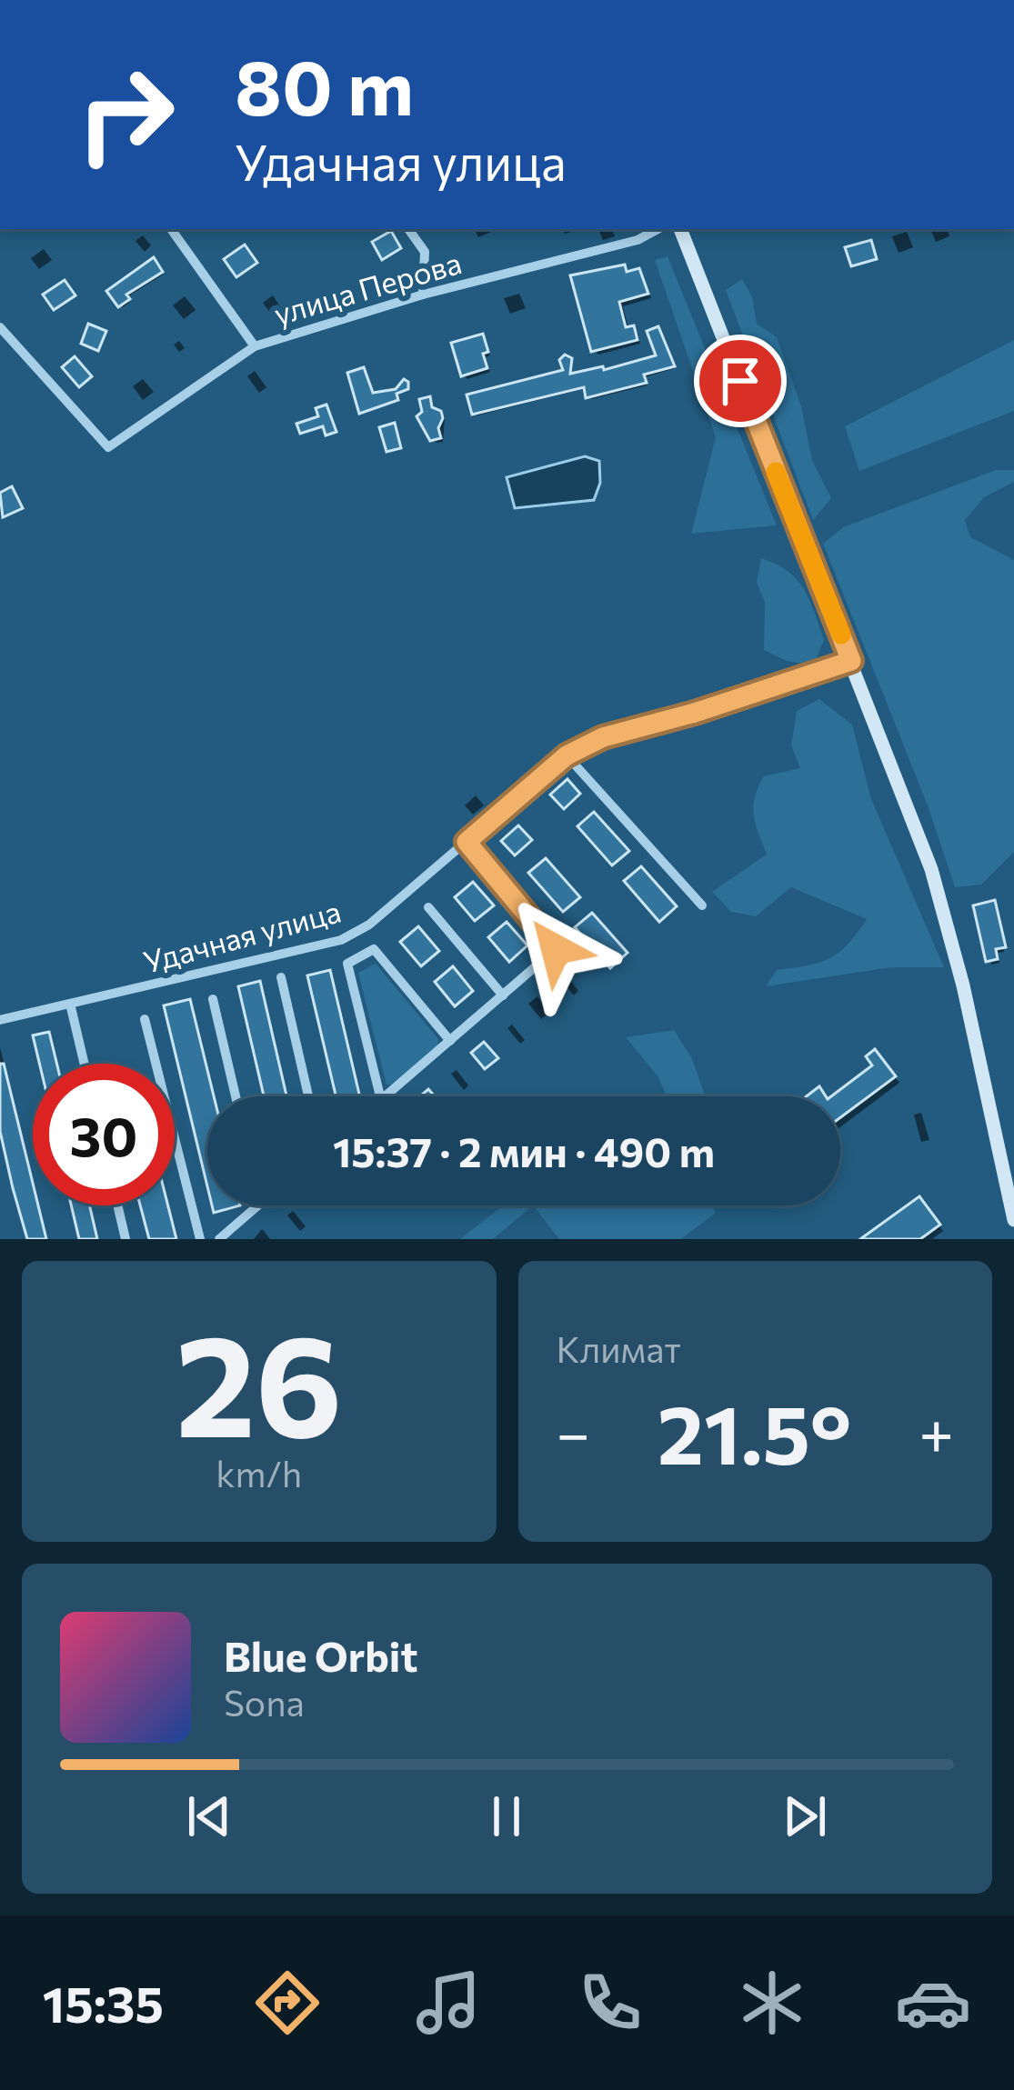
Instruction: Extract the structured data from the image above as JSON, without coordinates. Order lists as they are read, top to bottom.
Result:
{
  "streets": {
    "street": ["улица Перова", "Удачная улица"]
  },
  "page": {
    "turn": ["80 m", "Удачная улица"],
    "limit": "30",
    "trip": "15:37 · 2 мин · 490 m",
    "tile": [
      ["26", "km/h"],
      "Климат"
    ],
    "heat": ["−", "21.5°", "+"],
    "song": ["Blue Orbit", "Sona"],
    "tabs": "15:35"
  }
}
